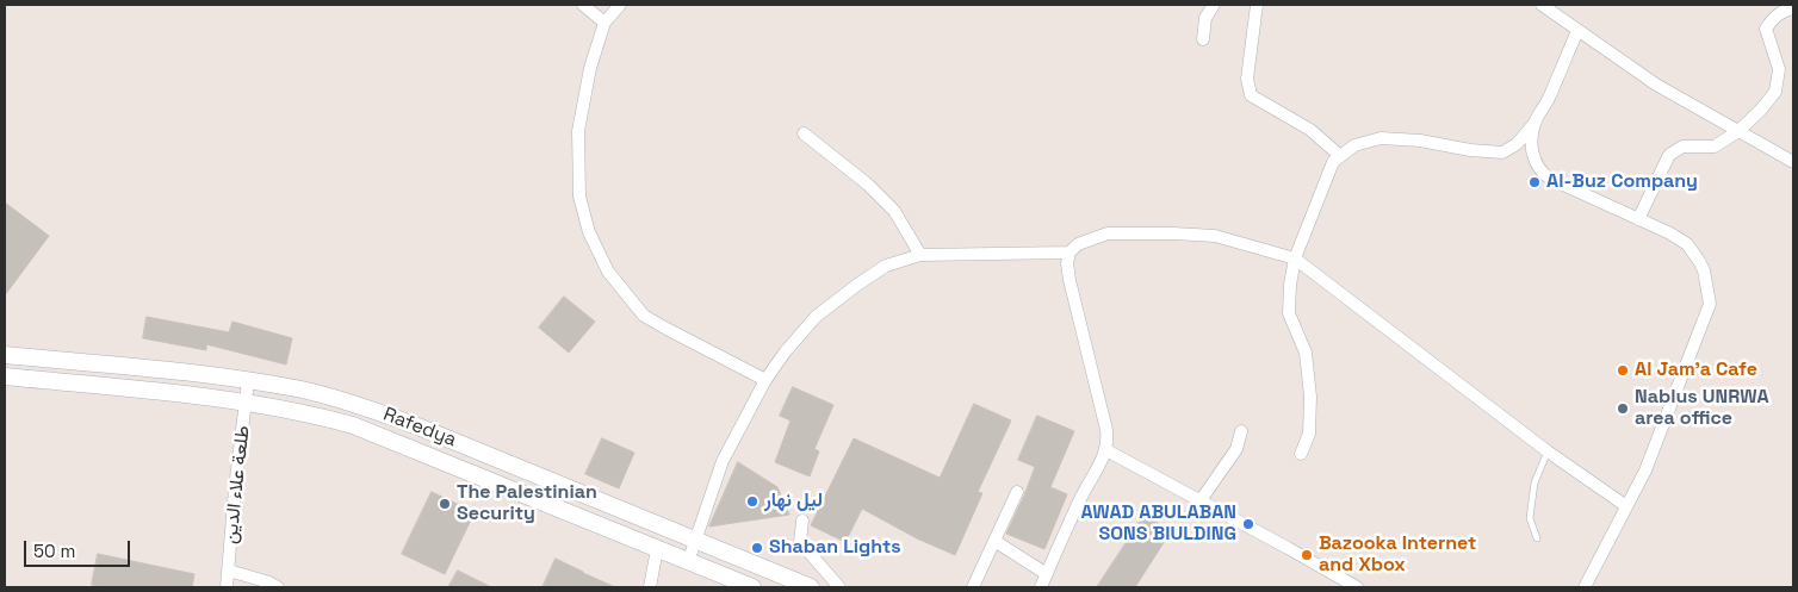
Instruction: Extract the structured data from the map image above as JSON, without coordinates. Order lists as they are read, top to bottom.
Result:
{
  "streets": {
    "main road": ["Rafedya"],
    "street": ["طلعة علاء الدين"]
  },
  "crossings": [
    ["Rafedya", "طلعة علاء الدين"]
  ],
  "places": [
    "Al-Buz Company",
    "Al Jam'a Cafe",
    "Nablus UNRWA area office",
    "ليل نهار",
    "The Palestinian Security",
    "AWAD ABULABAN SONS BIULDING",
    "Shaban Lights",
    "Bazooka Internet and Xbox"
  ],
  "scale_bar": "50 m"
}
